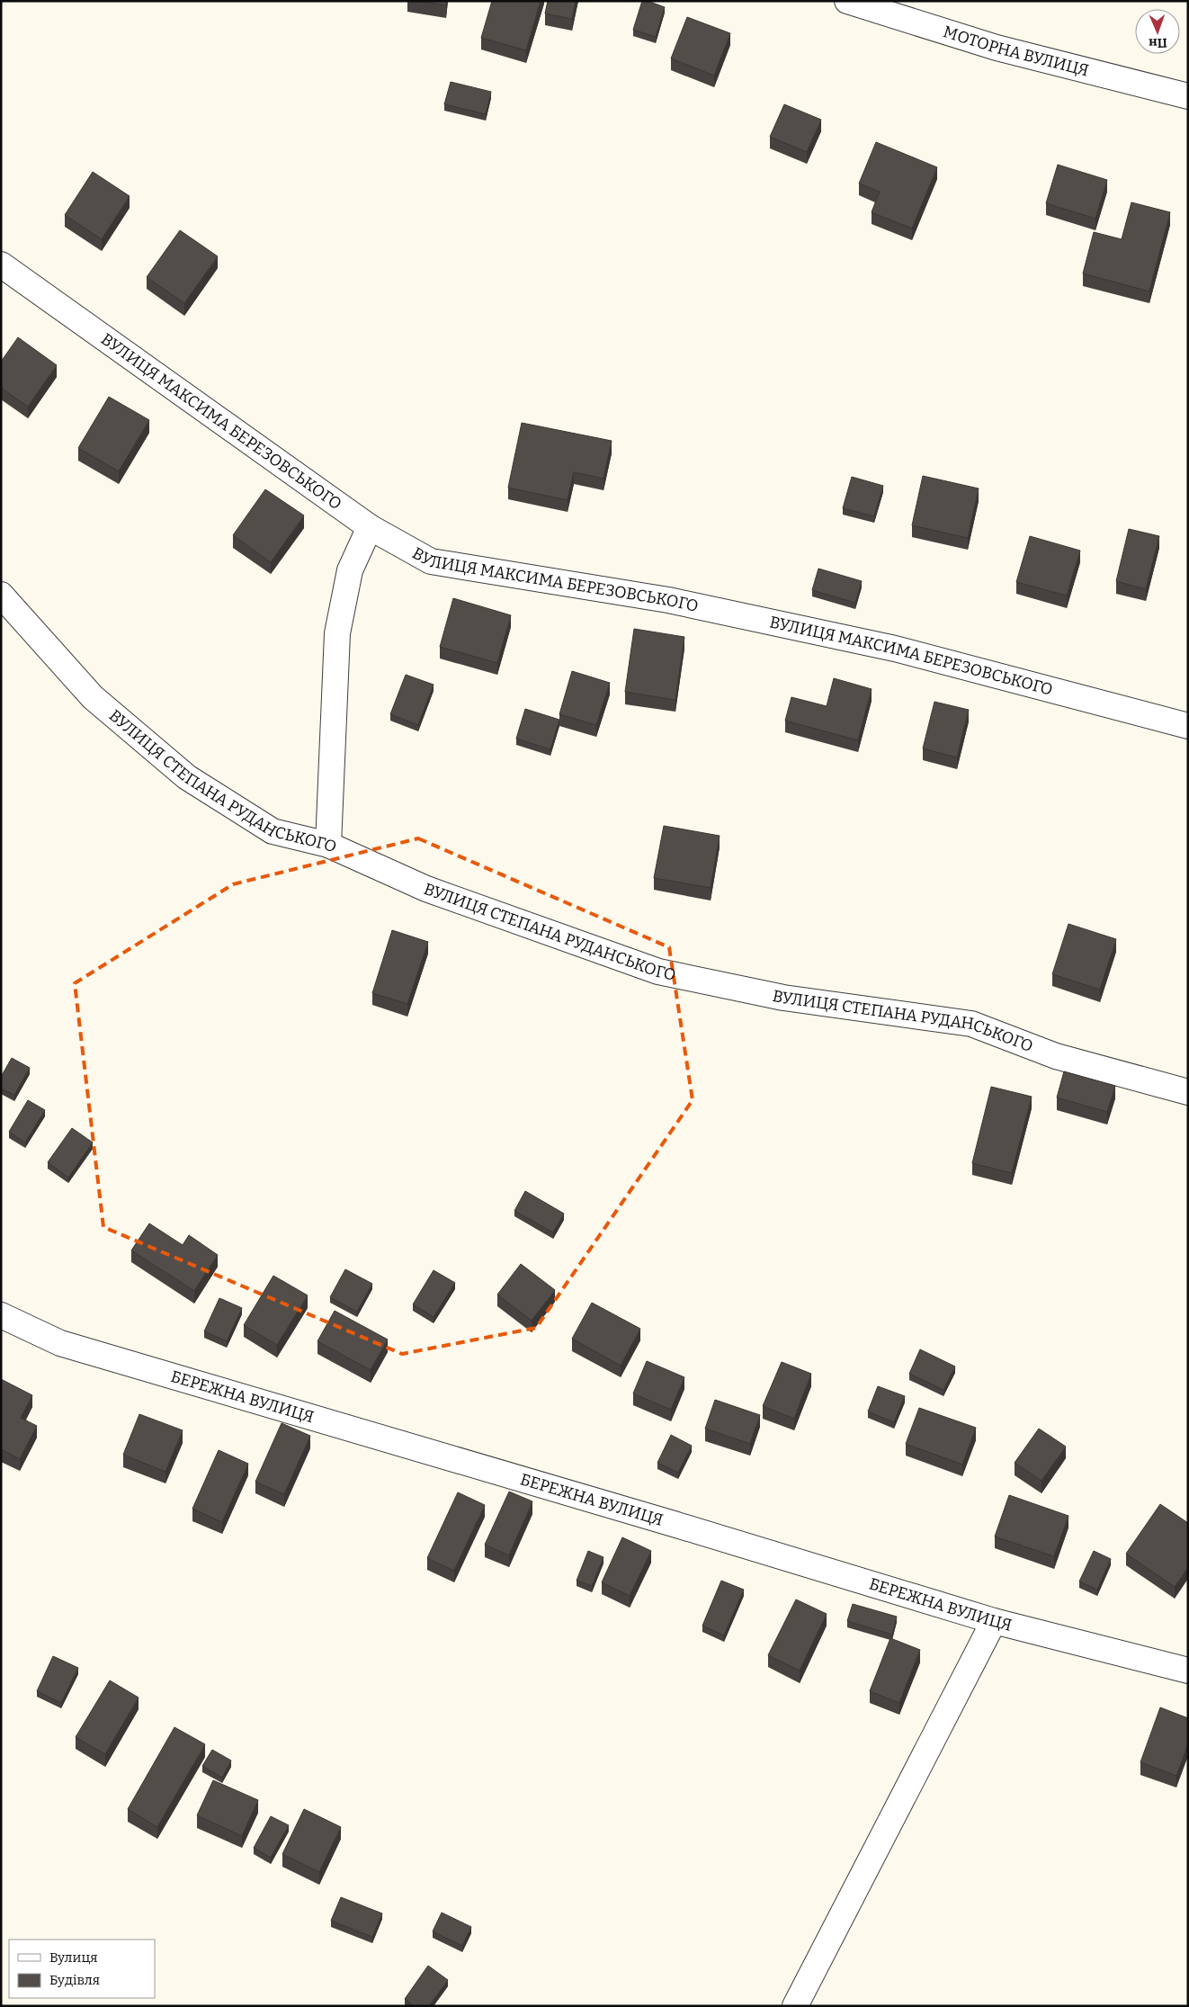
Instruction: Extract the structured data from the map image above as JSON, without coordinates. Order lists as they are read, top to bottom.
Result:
{
  "streets": {
    "street": [
      "МОТОРНА ВУЛИЦЯ",
      "ВУЛИЦЯ МАКСИМА БЕРЕЗОВСЬКОГО",
      "ВУЛИЦЯ СТЕПАНА РУДАНСЬКОГО",
      "БЕРЕЖНА ВУЛИЦЯ"
    ]
  },
  "legend": ["Вулиця", "Будівля"],
  "north": "bottom"
}
